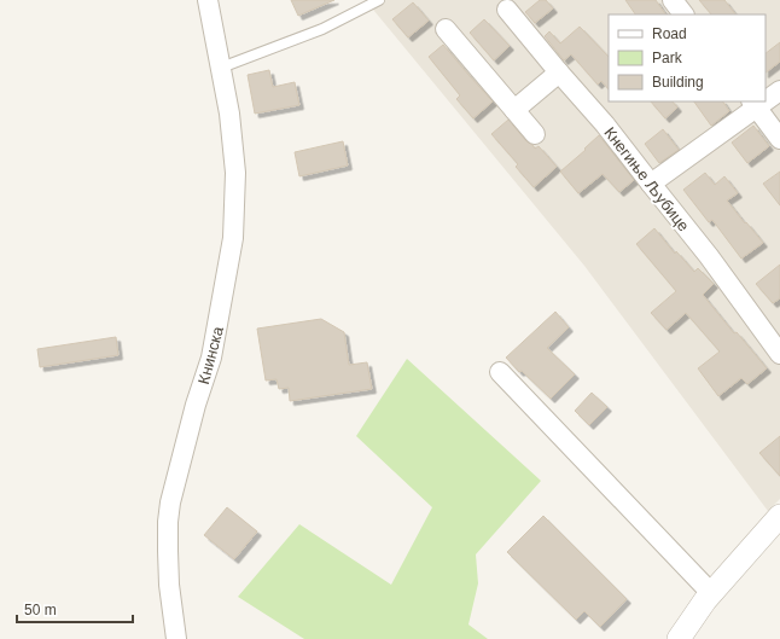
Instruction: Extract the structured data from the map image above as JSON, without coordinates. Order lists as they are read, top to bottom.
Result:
{
  "streets": {
    "street": ["Кнегиње Љубице", "Книнска"]
  },
  "legend": ["Road", "Park", "Building"],
  "scale_bar": "50 m"
}
